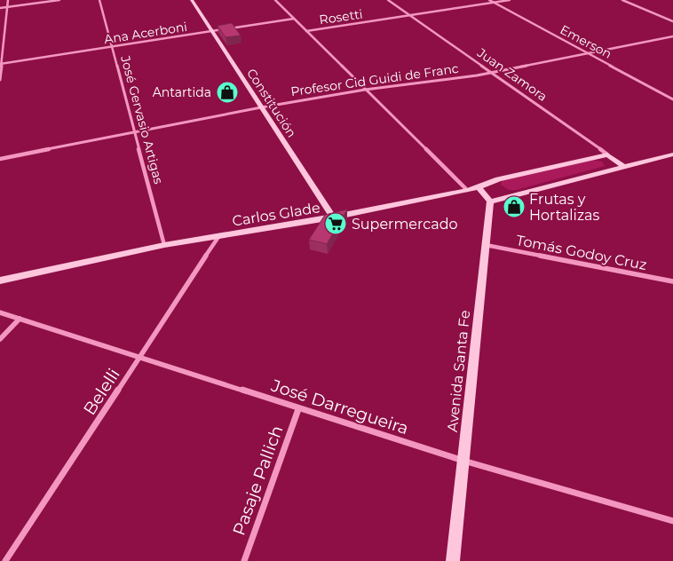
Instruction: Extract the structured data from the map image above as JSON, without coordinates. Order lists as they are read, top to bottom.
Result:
{
  "streets": {
    "street": [
      "Rosetti",
      "Ana Acerboni",
      "Emerson",
      "Juan Zamora",
      "Profesor Cid Guidi de Franc",
      "Constitución",
      "José Gervasio Artigas",
      "Carlos Glade",
      "Tomás Godoy Cruz",
      "Avenida Santa Fe",
      "Belelli",
      "José Darregueira",
      "Pasaje Pallich"
    ]
  },
  "crossings": [
    ["Rosetti", "Emerson"],
    ["Rosetti", "Juan Zamora"],
    ["Ana Acerboni", "Constitución"],
    ["Ana Acerboni", "José Gervasio Artigas"],
    ["Emerson", "Profesor Cid Guidi de Franc"],
    ["Juan Zamora", "Profesor Cid Guidi de Franc"],
    ["Juan Zamora", "Carlos Glade"],
    ["Profesor Cid Guidi de Franc", "Constitución"],
    ["Profesor Cid Guidi de Franc", "José Gervasio Artigas"],
    ["Constitución", "Carlos Glade"],
    ["José Gervasio Artigas", "Carlos Glade"],
    ["Carlos Glade", "Belelli"],
    ["Tomás Godoy Cruz", "Avenida Santa Fe"],
    ["Avenida Santa Fe", "José Darregueira"],
    ["Belelli", "José Darregueira"],
    ["José Darregueira", "Pasaje Pallich"]
  ],
  "places": {
    "shop": ["Antartida", "Frutas y Hortalizas"],
    "supermarket": ["Supermercado"]
  }
}
